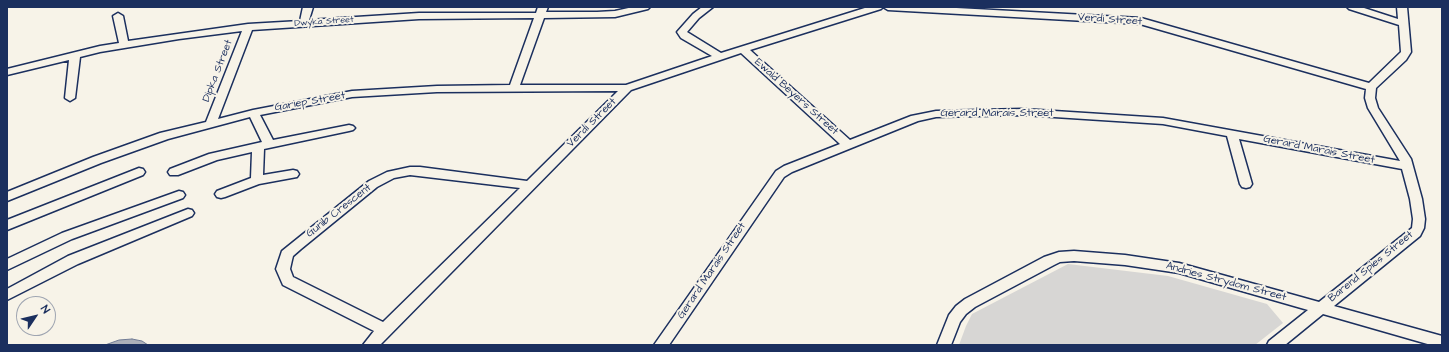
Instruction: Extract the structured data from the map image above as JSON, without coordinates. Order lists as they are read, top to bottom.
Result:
{
  "streets": {
    "street": [
      "Verdi Street",
      "Dwyka Street",
      "Dipka Street",
      "Ewald Beyers Street",
      "Gariep Street",
      "Gerard Marais Street",
      "Gunib Crescent",
      "Barend Spies Street",
      "Andries Strydom Street"
    ]
  },
  "crossings": [
    ["Verdi Street", "Ewald Beyers Street"],
    ["Verdi Street", "Gariep Street"],
    ["Verdi Street", "Gunib Crescent"],
    ["Verdi Street", "Barend Spies Street"],
    ["Dwyka Street", "Dipka Street"],
    ["Dipka Street", "Gariep Street"],
    ["Ewald Beyers Street", "Gerard Marais Street"],
    ["Gerard Marais Street", "Barend Spies Street"],
    ["Barend Spies Street", "Andries Strydom Street"]
  ],
  "north": "top right"
}
